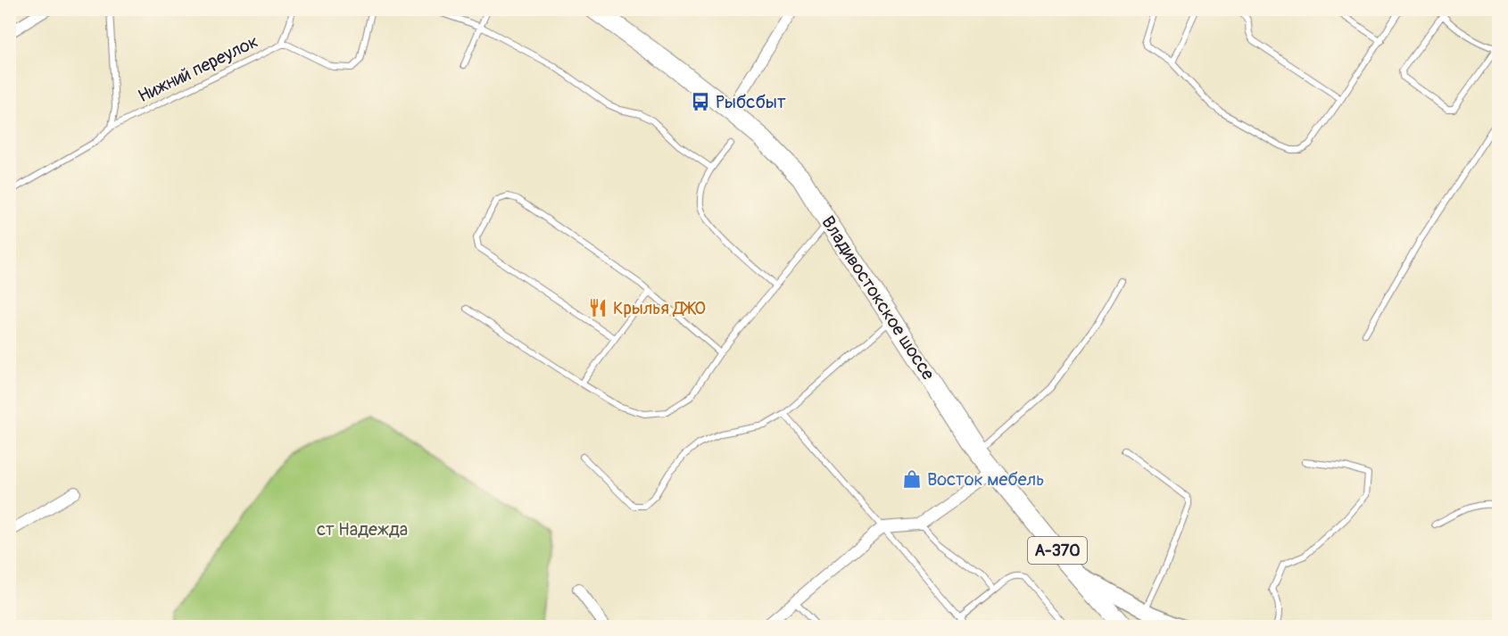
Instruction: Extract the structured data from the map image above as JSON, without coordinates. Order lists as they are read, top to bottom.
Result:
{
  "streets": {
    "highway": ["Владивостокское шоссе", "А-370"],
    "lane": ["Нижний переулок"]
  },
  "parks": ["ст Надежда"],
  "places": {
    "bus stop": ["Рыбсбыт"],
    "restaurant": ["Крылья ДЖО"],
    "shop": ["Восток мебель"]
  }
}
